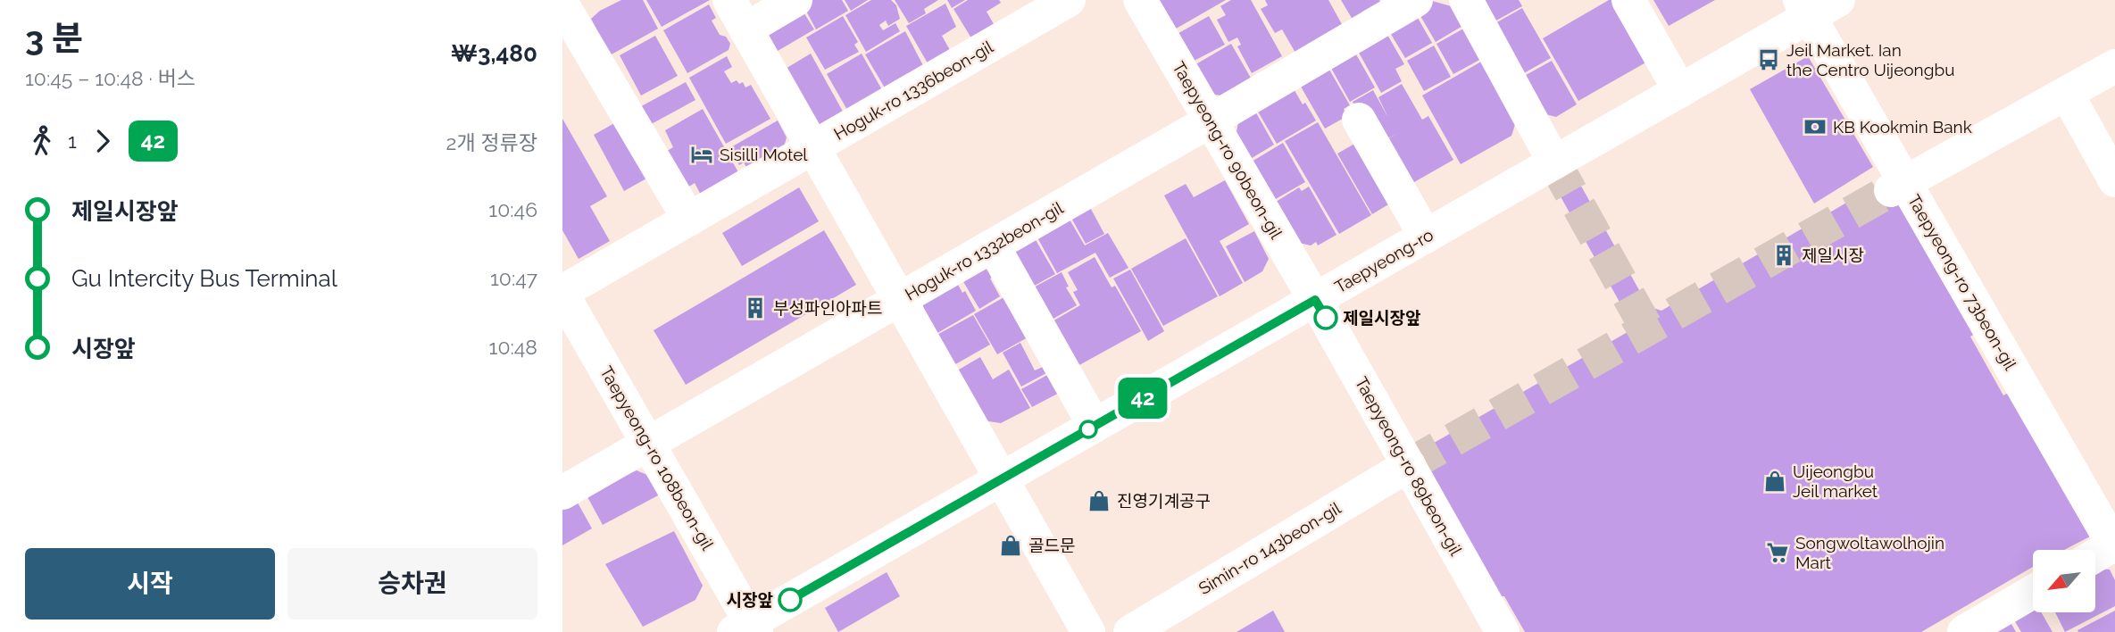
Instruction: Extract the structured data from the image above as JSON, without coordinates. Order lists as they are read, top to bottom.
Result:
{
  "streets": {
    "street": [
      "Hoguk-ro 1336beon-gil",
      "Taepyeong-ro 90beon-gil",
      "Hoguk-ro 1332beon-gil",
      "Taepyeong-ro",
      "Taepyeong-ro 73beon-gil",
      "Taepyeong-ro 108beon-gil",
      "Taepyeong-ro 89beon-gil",
      "Simin-ro 143beon-gil"
    ]
  },
  "crossings": [
    ["Hoguk-ro 1336beon-gil", "Taepyeong-ro 108beon-gil"],
    ["Taepyeong-ro 90beon-gil", "Hoguk-ro 1332beon-gil"],
    ["Taepyeong-ro 90beon-gil", "Taepyeong-ro"],
    ["Taepyeong-ro 90beon-gil", "Taepyeong-ro 89beon-gil"],
    ["Hoguk-ro 1332beon-gil", "Taepyeong-ro 108beon-gil"],
    ["Taepyeong-ro", "Taepyeong-ro 73beon-gil"],
    ["Taepyeong-ro", "Taepyeong-ro 108beon-gil"],
    ["Taepyeong-ro", "Taepyeong-ro 89beon-gil"],
    ["Taepyeong-ro 89beon-gil", "Simin-ro 143beon-gil"]
  ],
  "places": {
    "bus stop": ["Jeil Market. Ian the Centro Uijeongbu"],
    "bank": ["KB Kookmin Bank"],
    "hotel": ["Sisilli Motel"],
    "building": ["제일시장", "부성파인아파트"],
    "other": ["제일시장앞", "시장앞"],
    "shop": ["Uijeongbu Jeil market", "진영기계공구", "골드문"],
    "supermarket": ["Songwoltawolhojin Mart"]
  },
  "lines": ["bus line 42"],
  "north": "bottom left",
  "page": {
    "heading": ["3 분", "10:45 – 10:48 · 버스", "₩3,480"],
    "on_map": "42",
    "legs": ["1", "42", "2개 정류장"],
    "list": [
      {
        "name": "제일시장앞",
        "value": "10:46"
      },
      {
        "name": "Gu Intercity Bus Terminal",
        "value": "10:47"
      },
      {
        "name": "시장앞",
        "value": "10:48"
      }
    ],
    "buttons": ["시작", "승차권"]
  }
}
